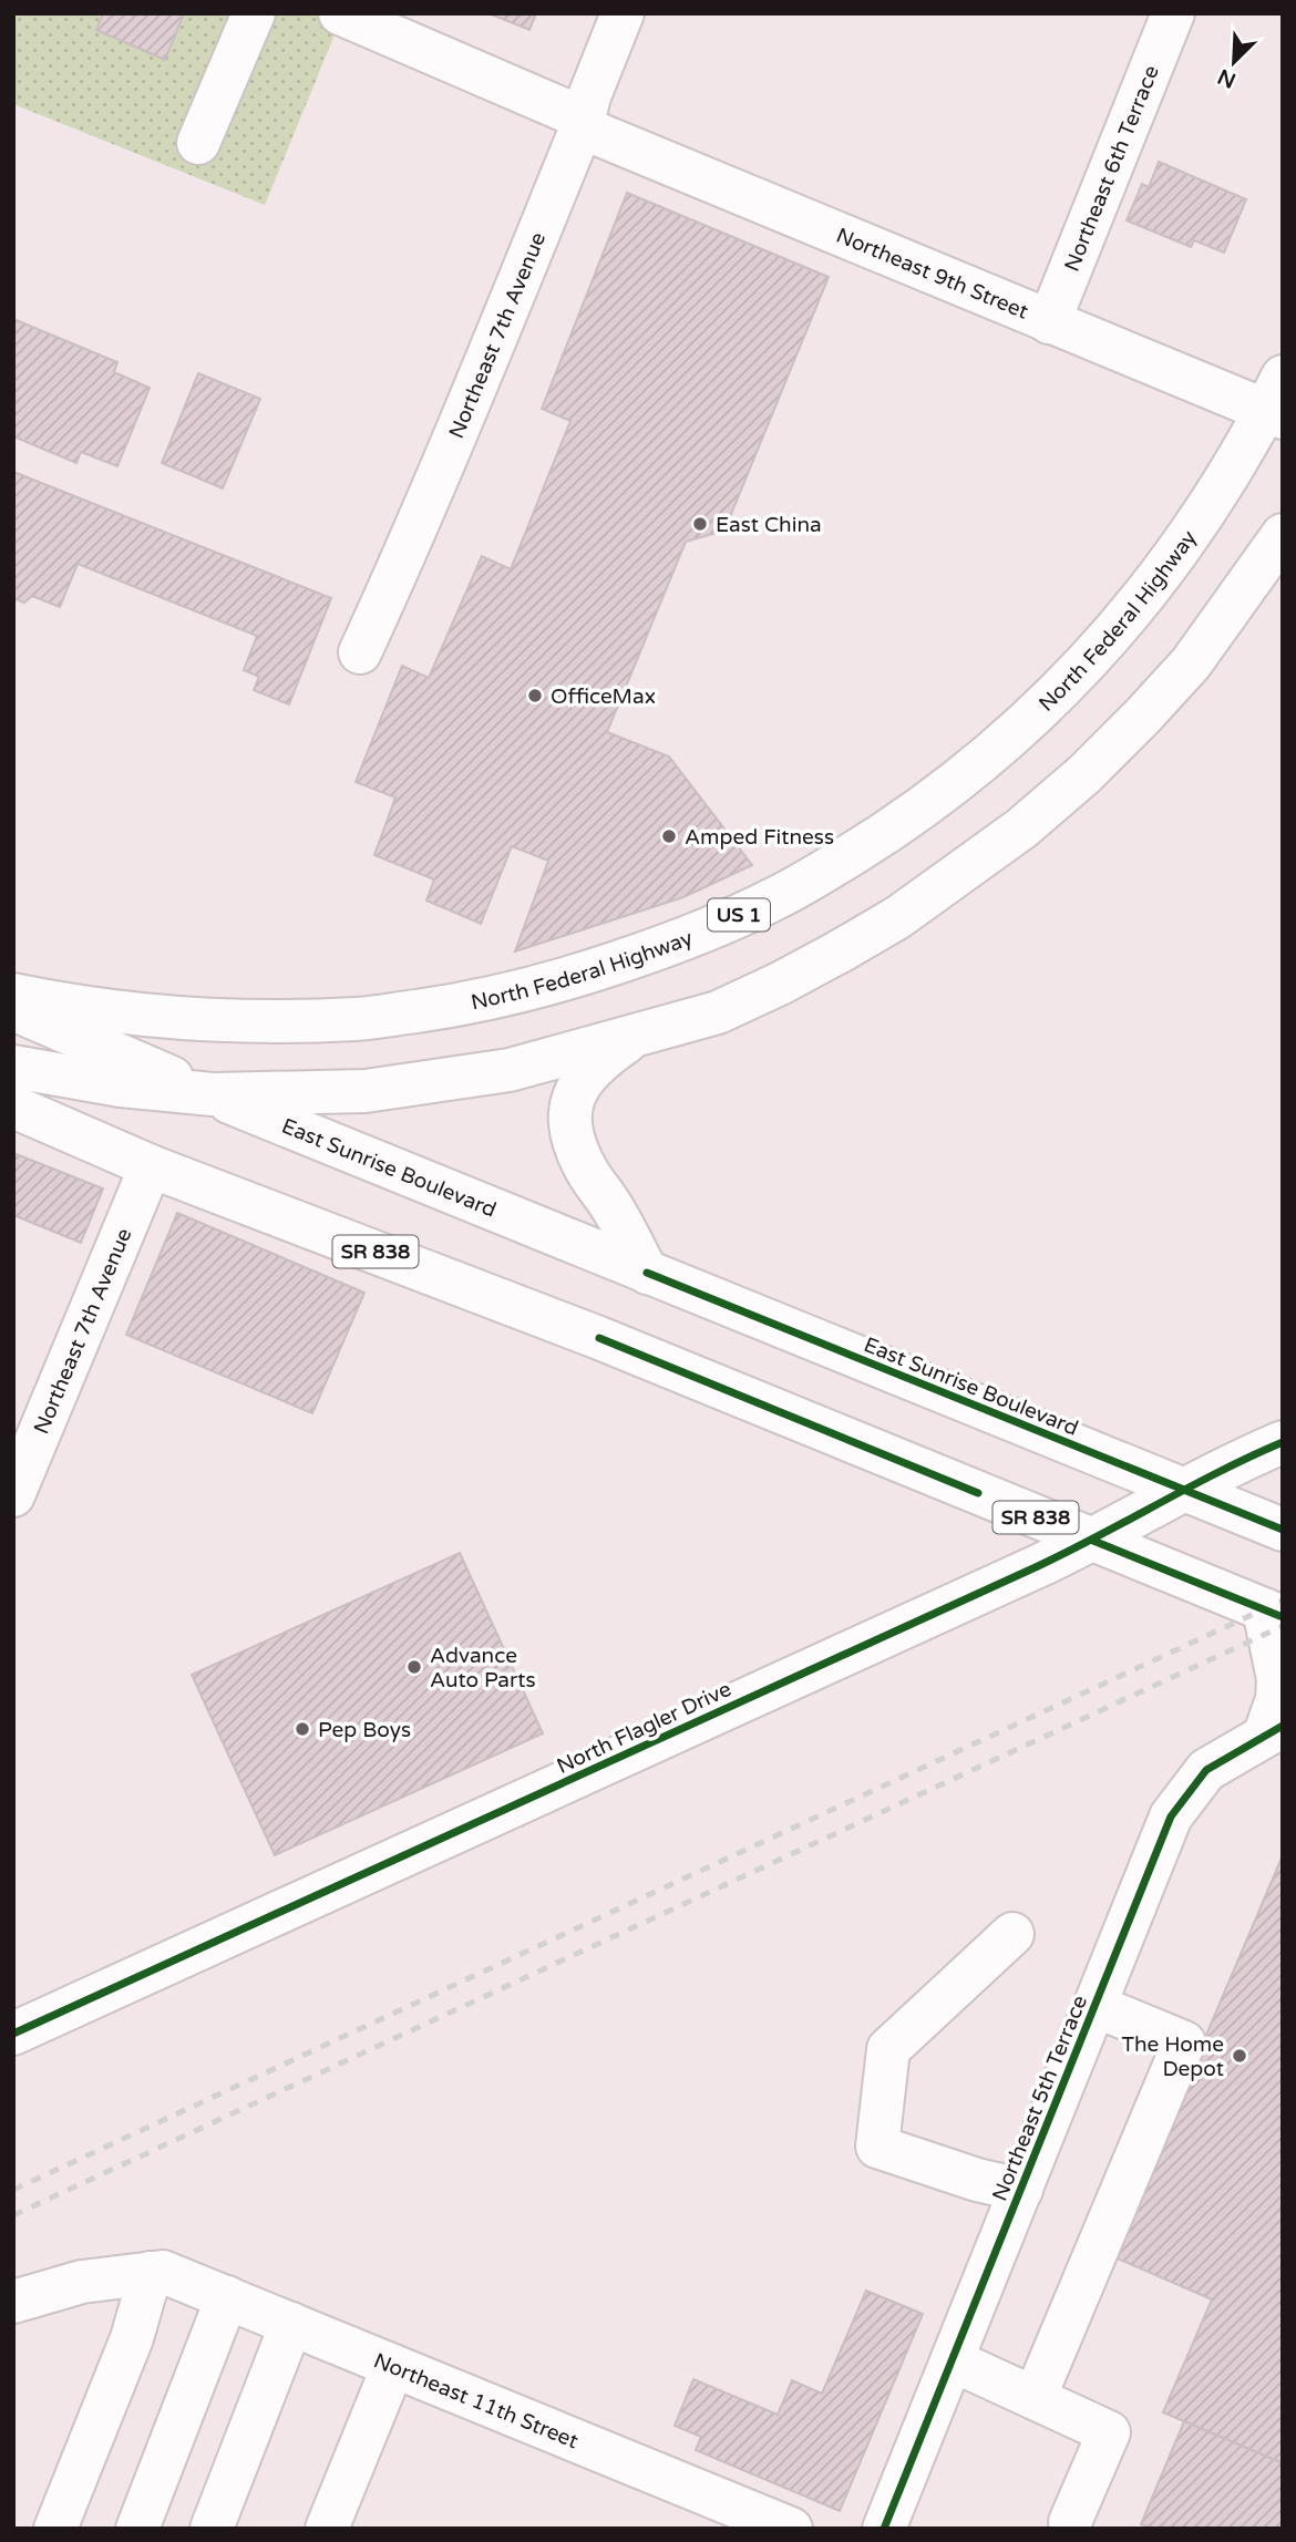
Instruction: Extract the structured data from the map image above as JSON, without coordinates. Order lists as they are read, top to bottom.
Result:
{
  "streets": {
    "main road": [
      "Northeast 6th Terrace",
      "Northeast 9th Street",
      "Northeast 7th Avenue",
      "North Federal Highway",
      "US 1",
      "East Sunrise Boulevard",
      "SR 838",
      "North Flagler Drive",
      "Northeast 5th Terrace",
      "Northeast 11th Street"
    ]
  },
  "crossings": [
    ["Northeast 6th Terrace", "Northeast 9th Street"],
    ["Northeast 9th Street", "Northeast 7th Avenue"],
    ["Northeast 9th Street", "North Federal Highway"],
    ["Northeast 7th Avenue", "SR 838"],
    ["East Sunrise Boulevard", "North Flagler Drive"],
    ["SR 838", "North Flagler Drive"]
  ],
  "places": [
    "East China",
    "OfficeMax",
    "Amped Fitness",
    "Advance Auto Parts",
    "Pep Boys",
    "The Home Depot"
  ],
  "north": "bottom left"
}
